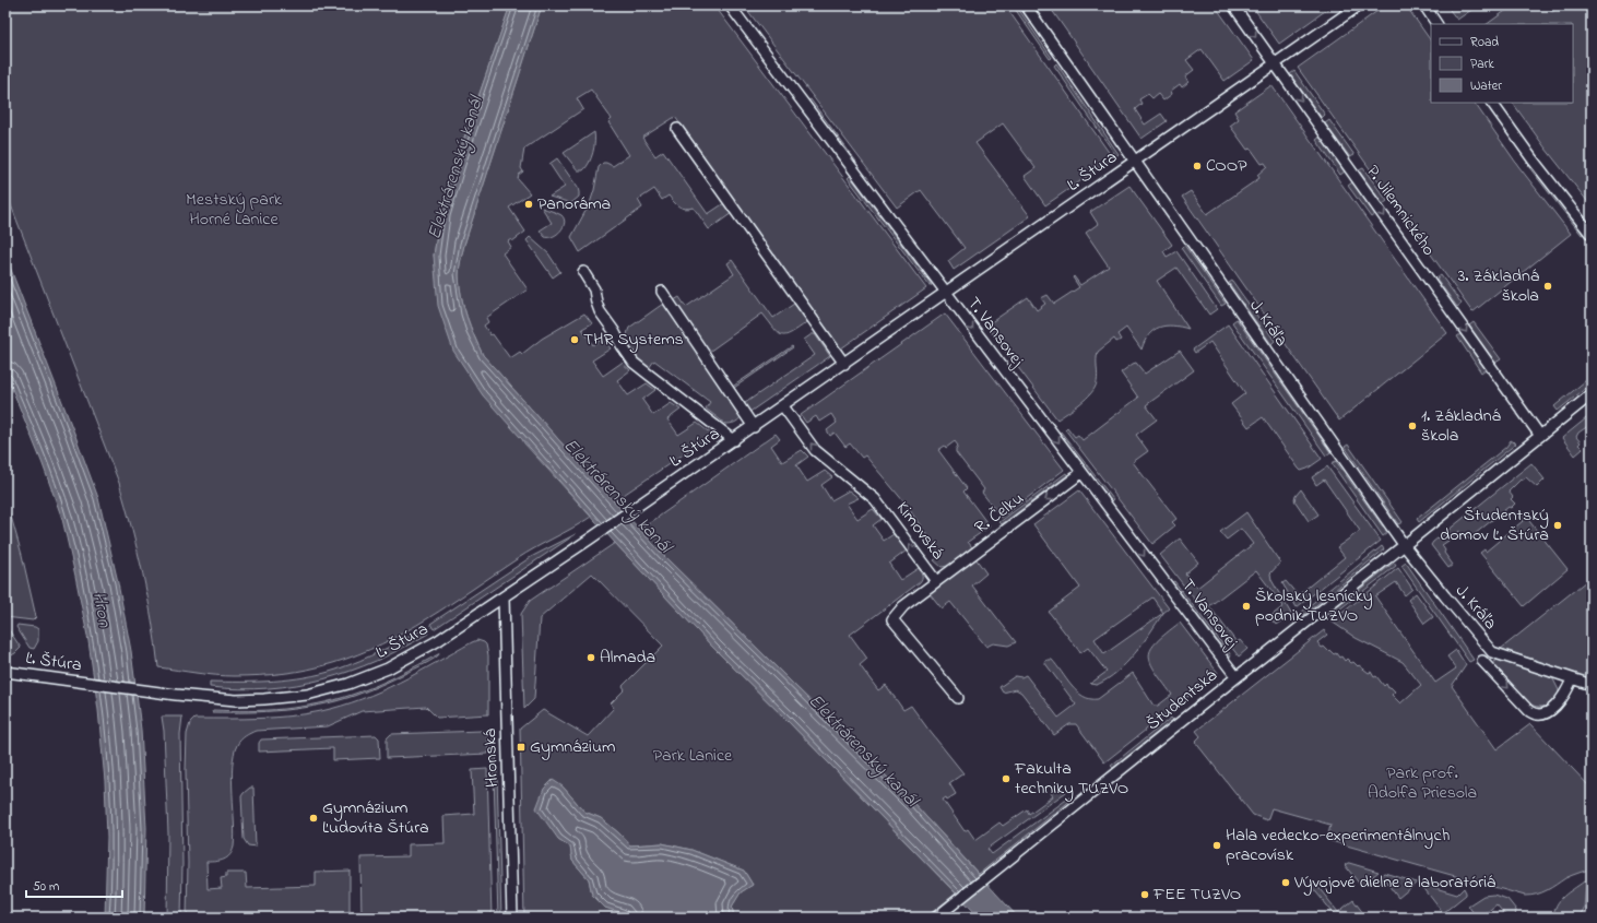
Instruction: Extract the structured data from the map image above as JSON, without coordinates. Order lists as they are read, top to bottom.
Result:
{
  "streets": {
    "street": [
      "Ľ. Štúra",
      "P. Jilemnického",
      "J. Kráľa",
      "T. Vansovej",
      "R. Čelku",
      "Kimovská",
      "Študentská",
      "Hronská"
    ]
  },
  "crossings": [
    ["Ľ. Štúra", "P. Jilemnického"],
    ["Ľ. Štúra", "J. Kráľa"],
    ["Ľ. Štúra", "T. Vansovej"],
    ["Ľ. Štúra", "Kimovská"],
    ["Ľ. Štúra", "Hronská"],
    ["P. Jilemnického", "Študentská"],
    ["J. Kráľa", "Študentská"],
    ["T. Vansovej", "R. Čelku"],
    ["T. Vansovej", "Študentská"],
    ["R. Čelku", "Kimovská"]
  ],
  "one_way": [
    "P. Jilemnického",
    "T. Vansovej",
    "R. Čelku",
    "Kimovská"
  ],
  "water": ["Elektrárenský kanál", "Hron"],
  "parks": ["Mestský park Horné Lanice", "Park Lanice", "Park prof. Adolfa Priesola"],
  "places": {
    "other": [
      "COOP",
      "Panoráma",
      "3. Základná škola",
      "THR Systems",
      "1. Základná škola",
      "Študentský domov Ľ. Štúra",
      "Školský lesnícky podnik TUZVO",
      "Almada",
      "Fakulta techniky TUZVO",
      "Gymnázium Ľudovíta Štúra",
      "Hala vedecko-experimentálnych pracovísk",
      "Vývojové dielne a laboratóriá",
      "FEE TUZVO"
    ],
    "transit": ["Gymnázium"]
  },
  "legend": ["Road", "Park", "Water"],
  "scale_bar": "50 m"
}
